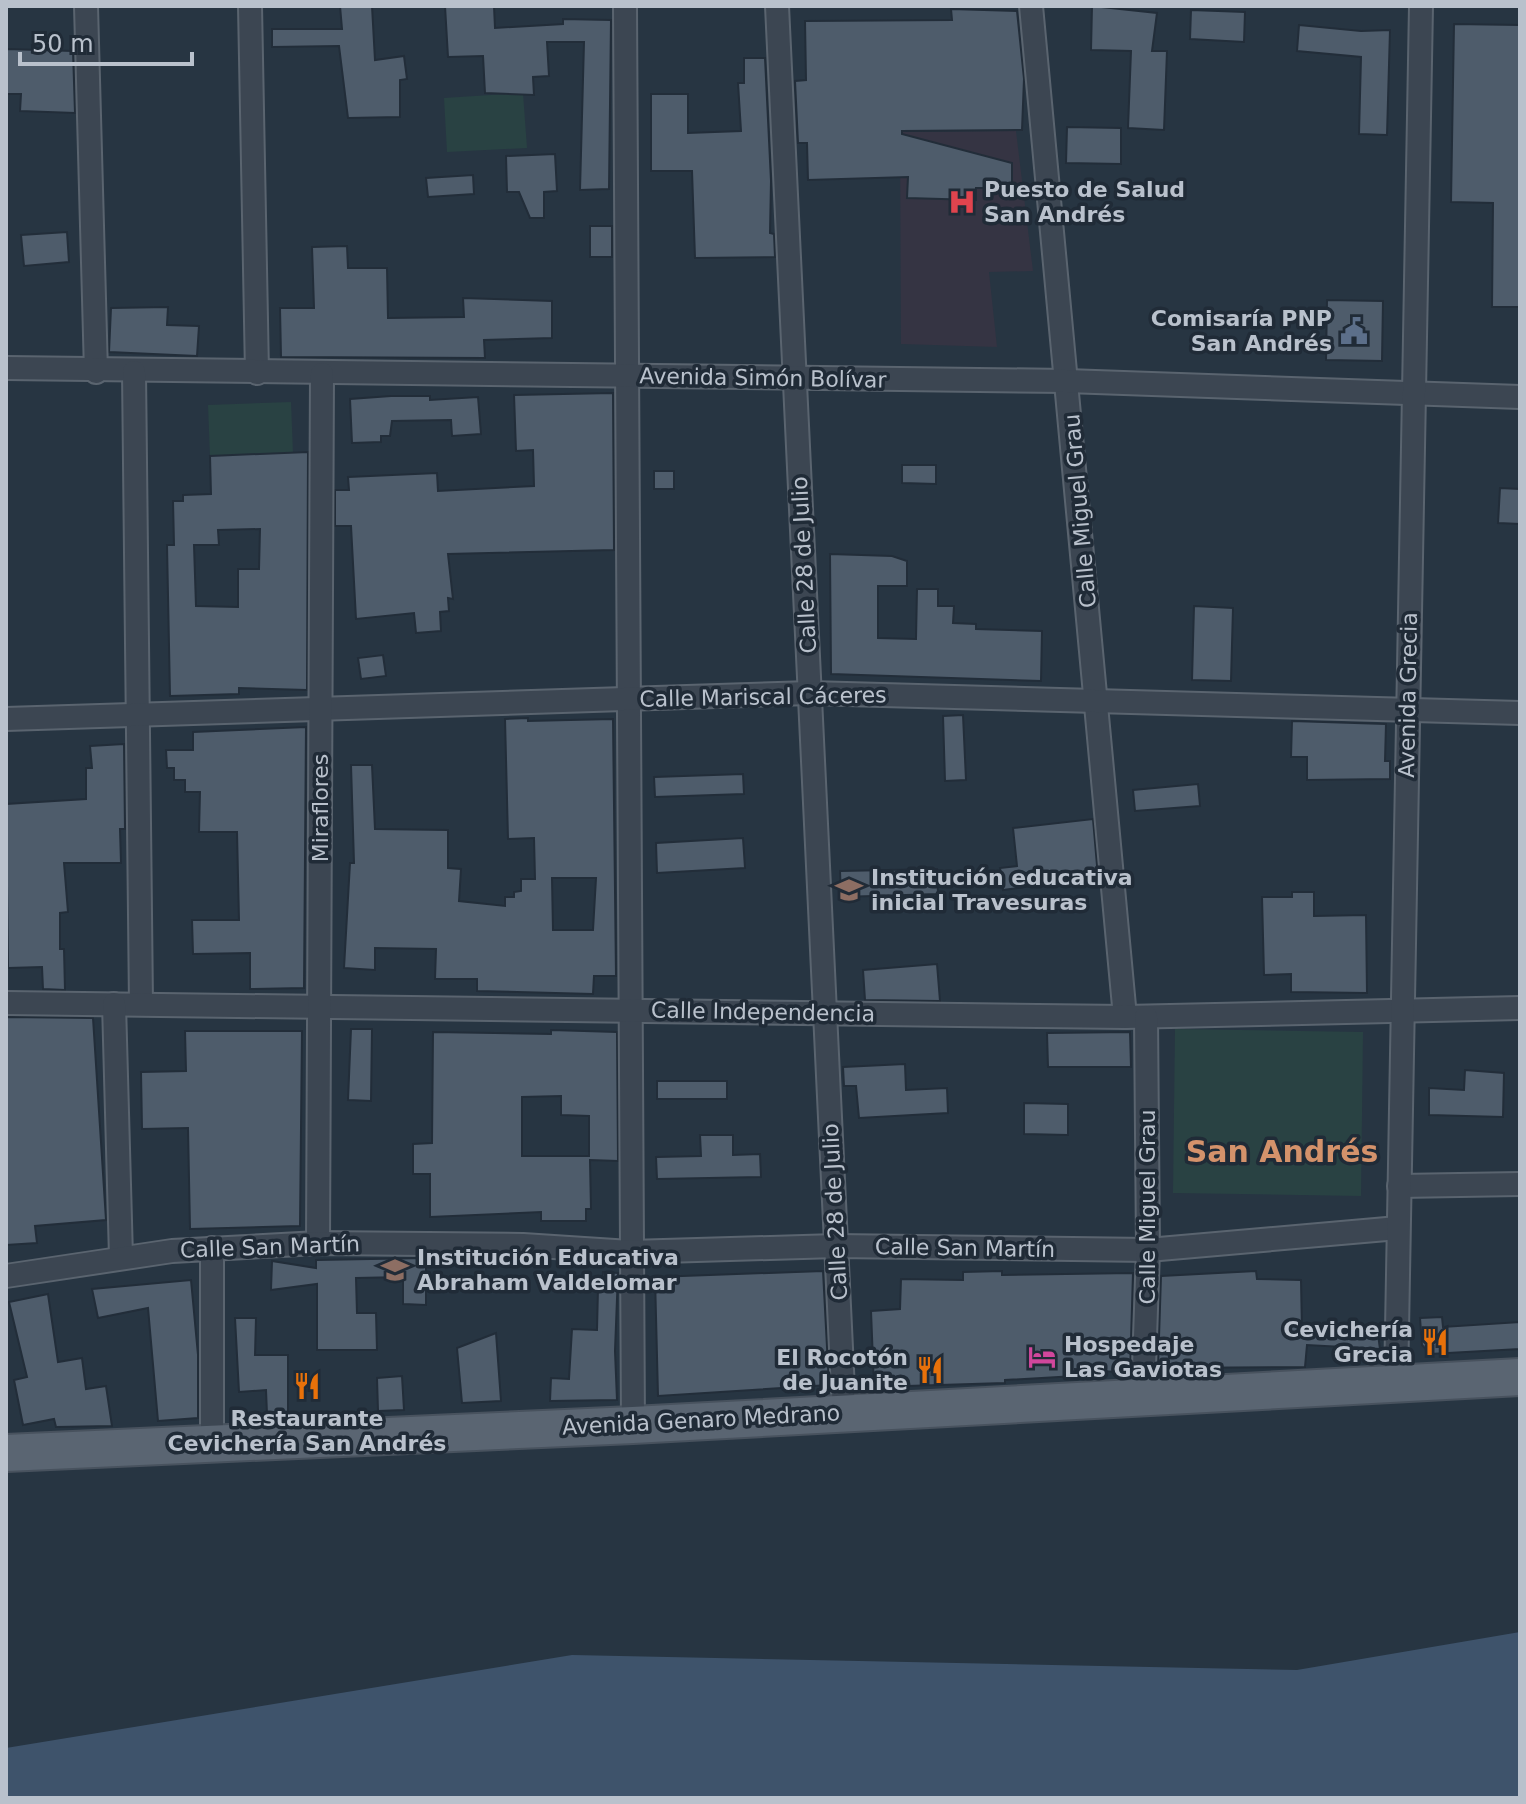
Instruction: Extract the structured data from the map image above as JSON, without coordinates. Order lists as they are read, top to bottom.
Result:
{
  "streets": {
    "main road": ["Avenida Genaro Medrano"],
    "street": [
      "Avenida Simón Bolívar",
      "Calle Miguel Grau",
      "Calle 28 de Julio",
      "Avenida Grecia",
      "Calle Mariscal Cáceres",
      "Miraflores",
      "Calle Independencia",
      "Calle San Martín"
    ]
  },
  "crossings": [
    ["Avenida Simón Bolívar", "Calle Miguel Grau"],
    ["Avenida Simón Bolívar", "Calle 28 de Julio"],
    ["Avenida Simón Bolívar", "Avenida Grecia"],
    ["Avenida Simón Bolívar", "Miraflores"],
    ["Calle Miguel Grau", "Calle Mariscal Cáceres"],
    ["Calle Miguel Grau", "Calle Independencia"],
    ["Calle Miguel Grau", "Calle San Martín"],
    ["Calle Miguel Grau", "Avenida Genaro Medrano"],
    ["Calle 28 de Julio", "Calle Mariscal Cáceres"],
    ["Calle 28 de Julio", "Calle Independencia"],
    ["Calle 28 de Julio", "Calle San Martín"],
    ["Calle 28 de Julio", "Avenida Genaro Medrano"],
    ["Avenida Grecia", "Calle Mariscal Cáceres"],
    ["Avenida Grecia", "Calle Independencia"],
    ["Avenida Grecia", "Calle San Martín"],
    ["Avenida Grecia", "Avenida Genaro Medrano"],
    ["Calle Mariscal Cáceres", "Miraflores"],
    ["Miraflores", "Calle Independencia"],
    ["Miraflores", "Calle San Martín"]
  ],
  "districts": ["San Andrés"],
  "places": {
    "hospital": ["Puesto de Salud San Andrés"],
    "public building": ["Comisaría PNP San Andrés"],
    "school or university": ["Institución educativa inicial Travesuras", "Institución Educativa Abraham Valdelomar"],
    "restaurant": ["Cevichería Grecia", "El Rocotón de Juanite", "Restaurante Cevichería San Andrés"],
    "hotel": ["Hospedaje Las Gaviotas"]
  },
  "scale_bar": "50 m"
}
